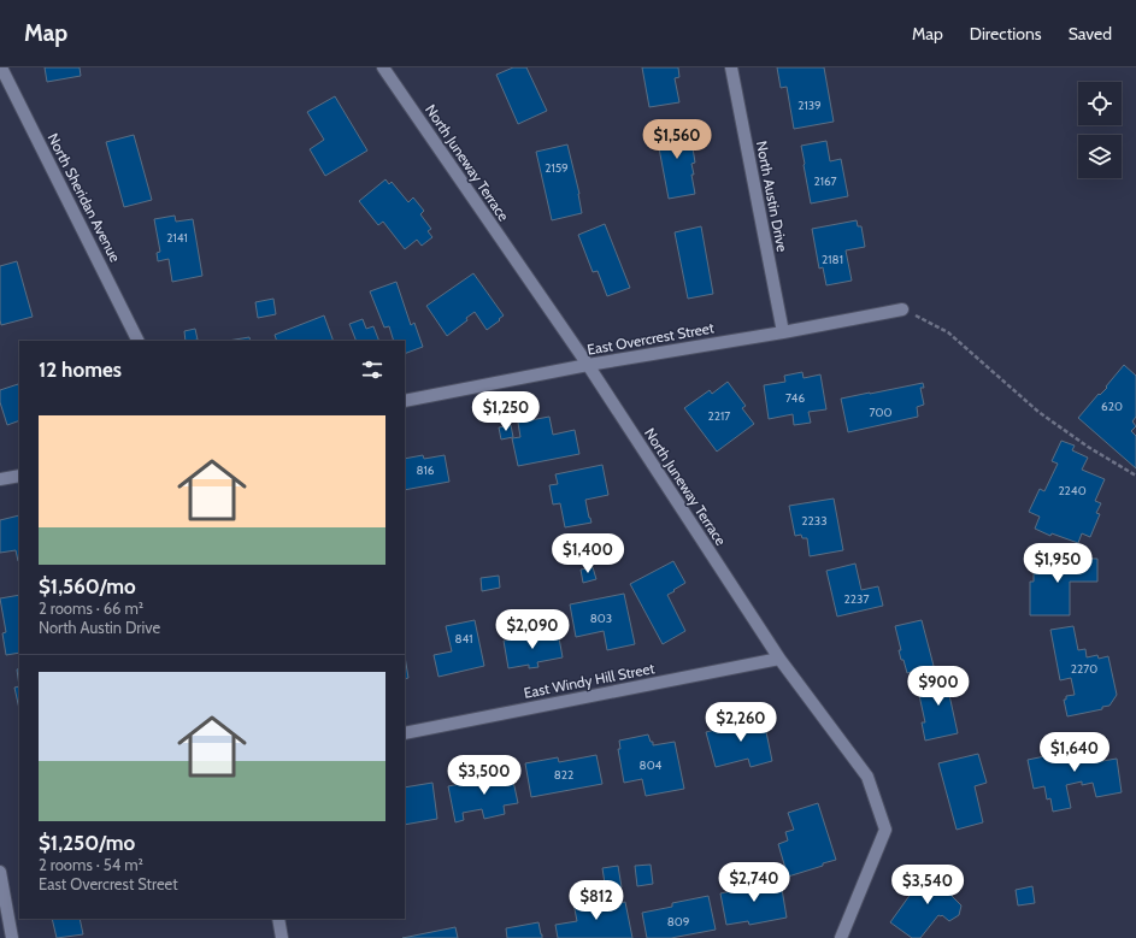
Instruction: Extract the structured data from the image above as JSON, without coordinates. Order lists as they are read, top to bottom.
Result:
{
  "streets": {
    "street": [
      "North Juneway Terrace",
      "North Austin Drive",
      "North Sheridan Avenue",
      "East Overcrest Street",
      "East Windy Hill Street"
    ]
  },
  "crossings": [
    ["North Juneway Terrace", "East Overcrest Street"],
    ["North Juneway Terrace", "East Windy Hill Street"],
    ["North Austin Drive", "East Overcrest Street"]
  ],
  "house_numbers": [
    "2139",
    "2159",
    "2167",
    "2141",
    "2181",
    "746",
    "620",
    "700",
    "2217",
    "816",
    "2240",
    "2233",
    "2237",
    "803",
    "841",
    "2270",
    "804",
    "822",
    "809"
  ],
  "page": {
    "header": "Map",
    "nav": ["Map", "Directions", "Saved"],
    "price": [
      "$1,560",
      "$1,250",
      "$1,400",
      "$1,950",
      "$2,090",
      "$900",
      "$2,260",
      "$1,640",
      "$3,500",
      "$2,740",
      "$3,540",
      "$812"
    ],
    "heading": "12 homes",
    "list": [
      {
        "name": "$1,560/mo",
        "note": "2 rooms · 66 m² · North Austin Drive"
      },
      {
        "name": "$1,250/mo",
        "note": "2 rooms · 54 m² · East Overcrest Street"
      }
    ]
  }
}
